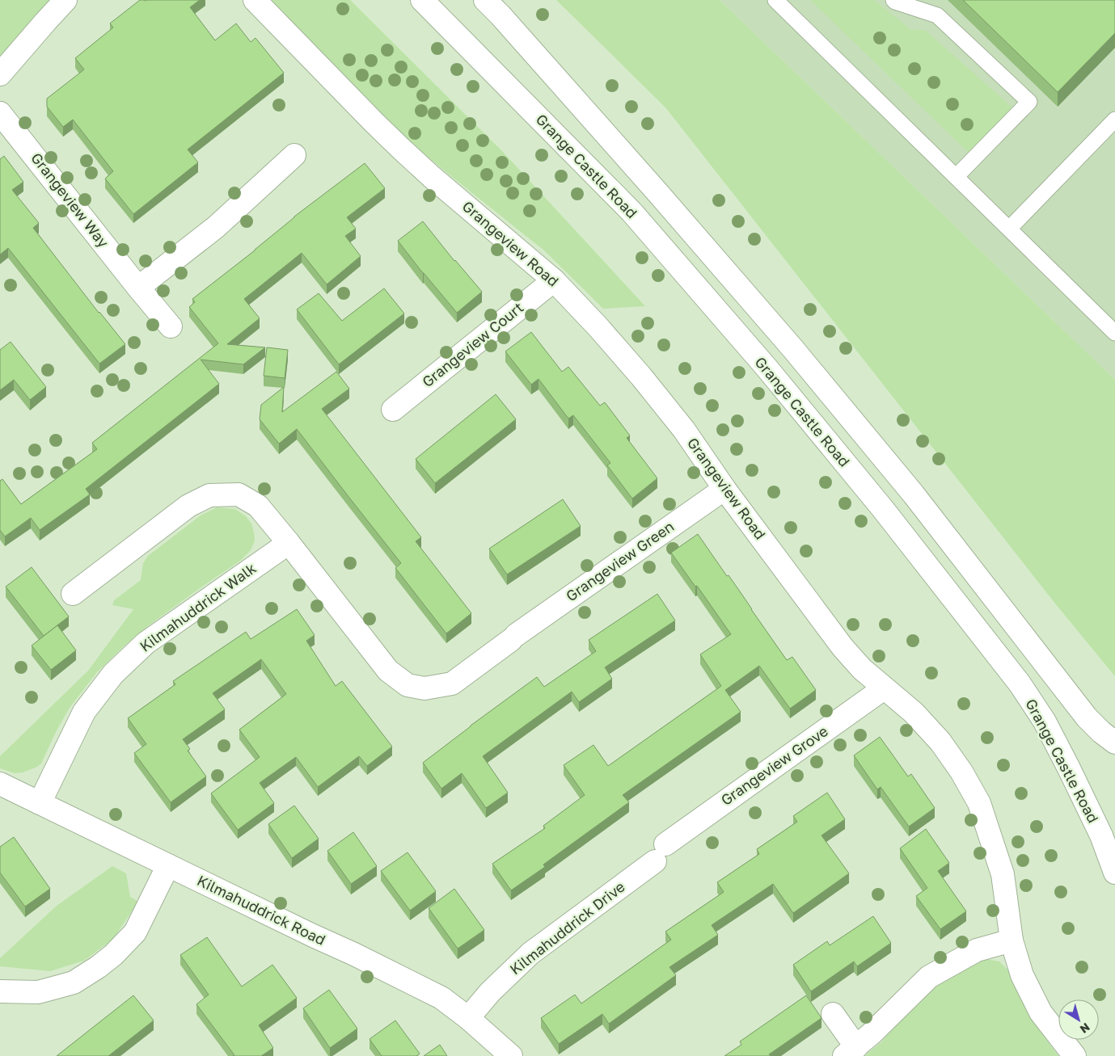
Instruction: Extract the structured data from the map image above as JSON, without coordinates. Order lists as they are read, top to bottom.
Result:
{
  "streets": {
    "street": [
      "Grange Castle Road",
      "Grangeview Way",
      "Grangeview Road",
      "Grangeview Court",
      "Grangeview Green",
      "Kilmahuddrick Walk",
      "Grangeview Grove",
      "Kilmahuddrick Road",
      "Kilmahuddrick Drive"
    ]
  },
  "crossings": [
    ["Grangeview Road", "Grangeview Court"],
    ["Grangeview Road", "Grangeview Green"],
    ["Grangeview Road", "Grangeview Grove"],
    ["Grangeview Green", "Kilmahuddrick Walk"],
    ["Kilmahuddrick Walk", "Kilmahuddrick Road"],
    ["Grangeview Grove", "Kilmahuddrick Drive"],
    ["Kilmahuddrick Road", "Kilmahuddrick Drive"]
  ],
  "north": "bottom right"
}
